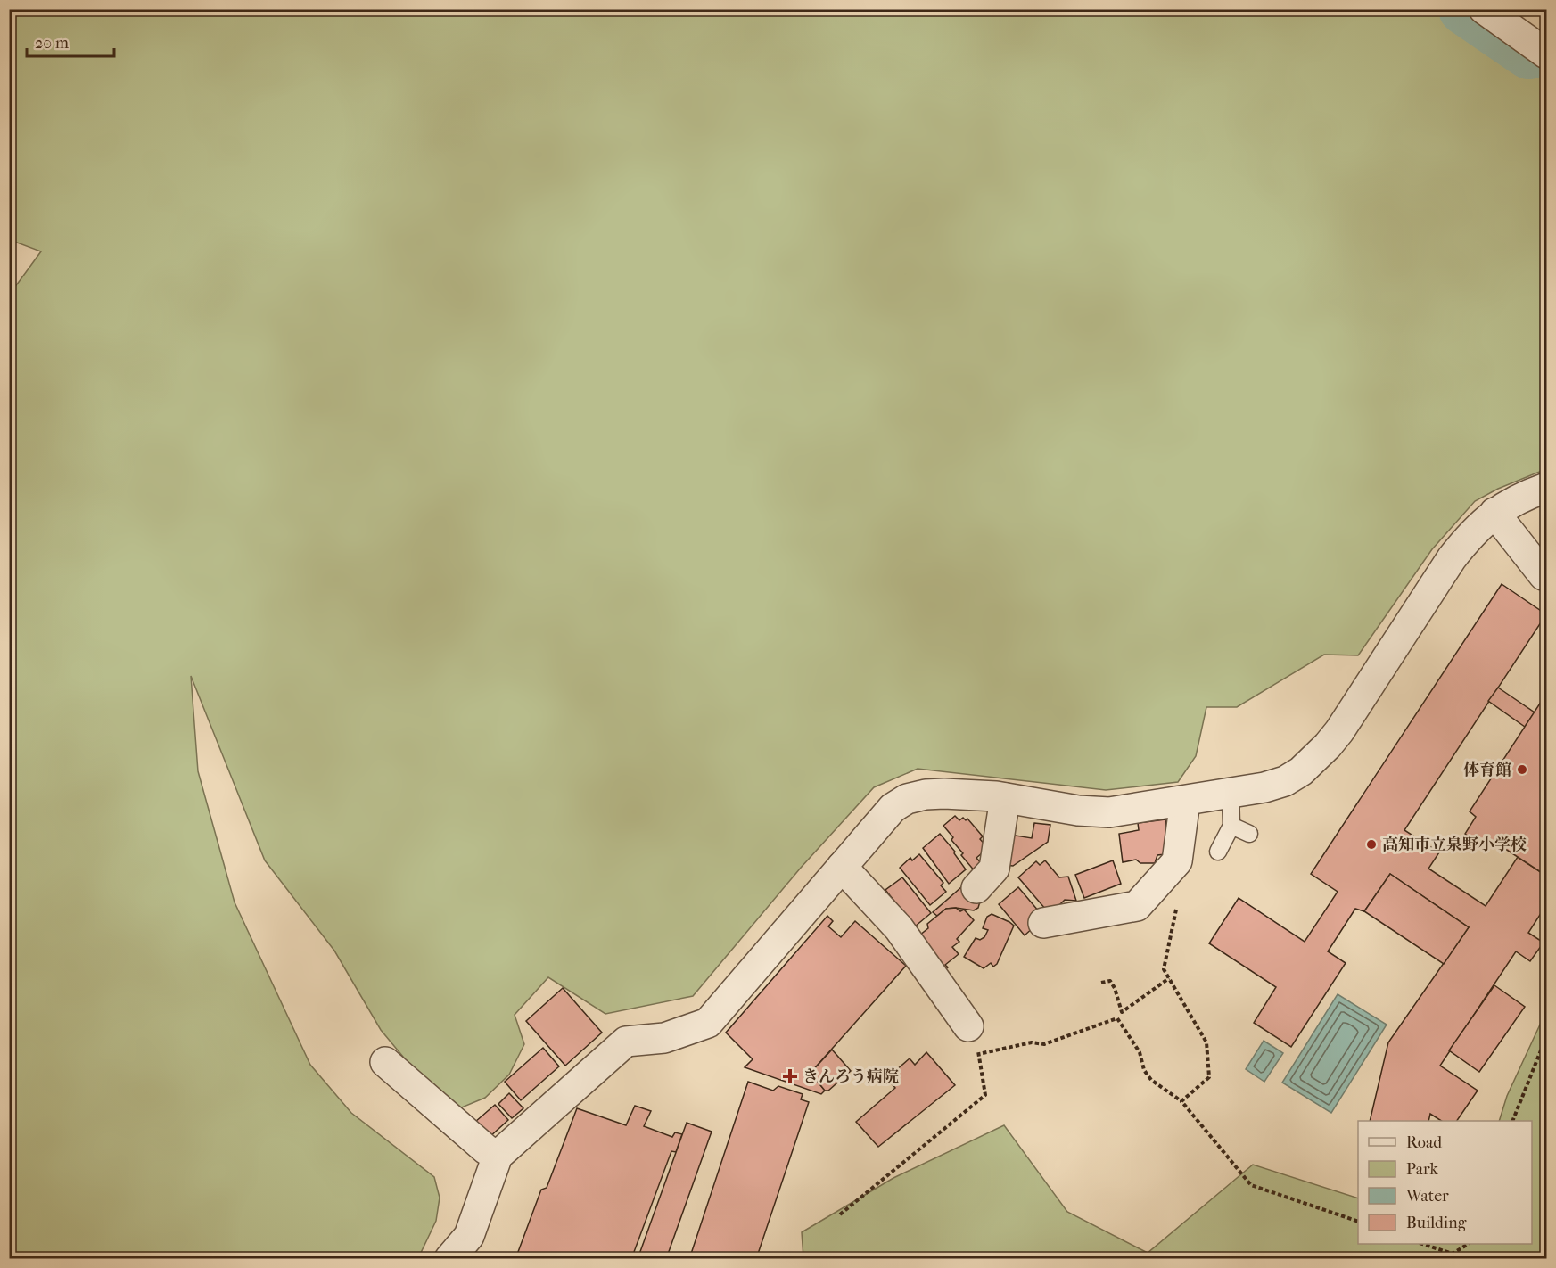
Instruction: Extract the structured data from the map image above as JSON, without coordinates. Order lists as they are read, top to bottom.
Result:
{
  "places": {
    "other": ["体育館", "高知市立泉野小学校"],
    "health": ["きんろう病院"]
  },
  "legend": [
    "Road",
    "Park",
    "Water",
    "Building"
  ],
  "scale_bar": "20 m"
}
